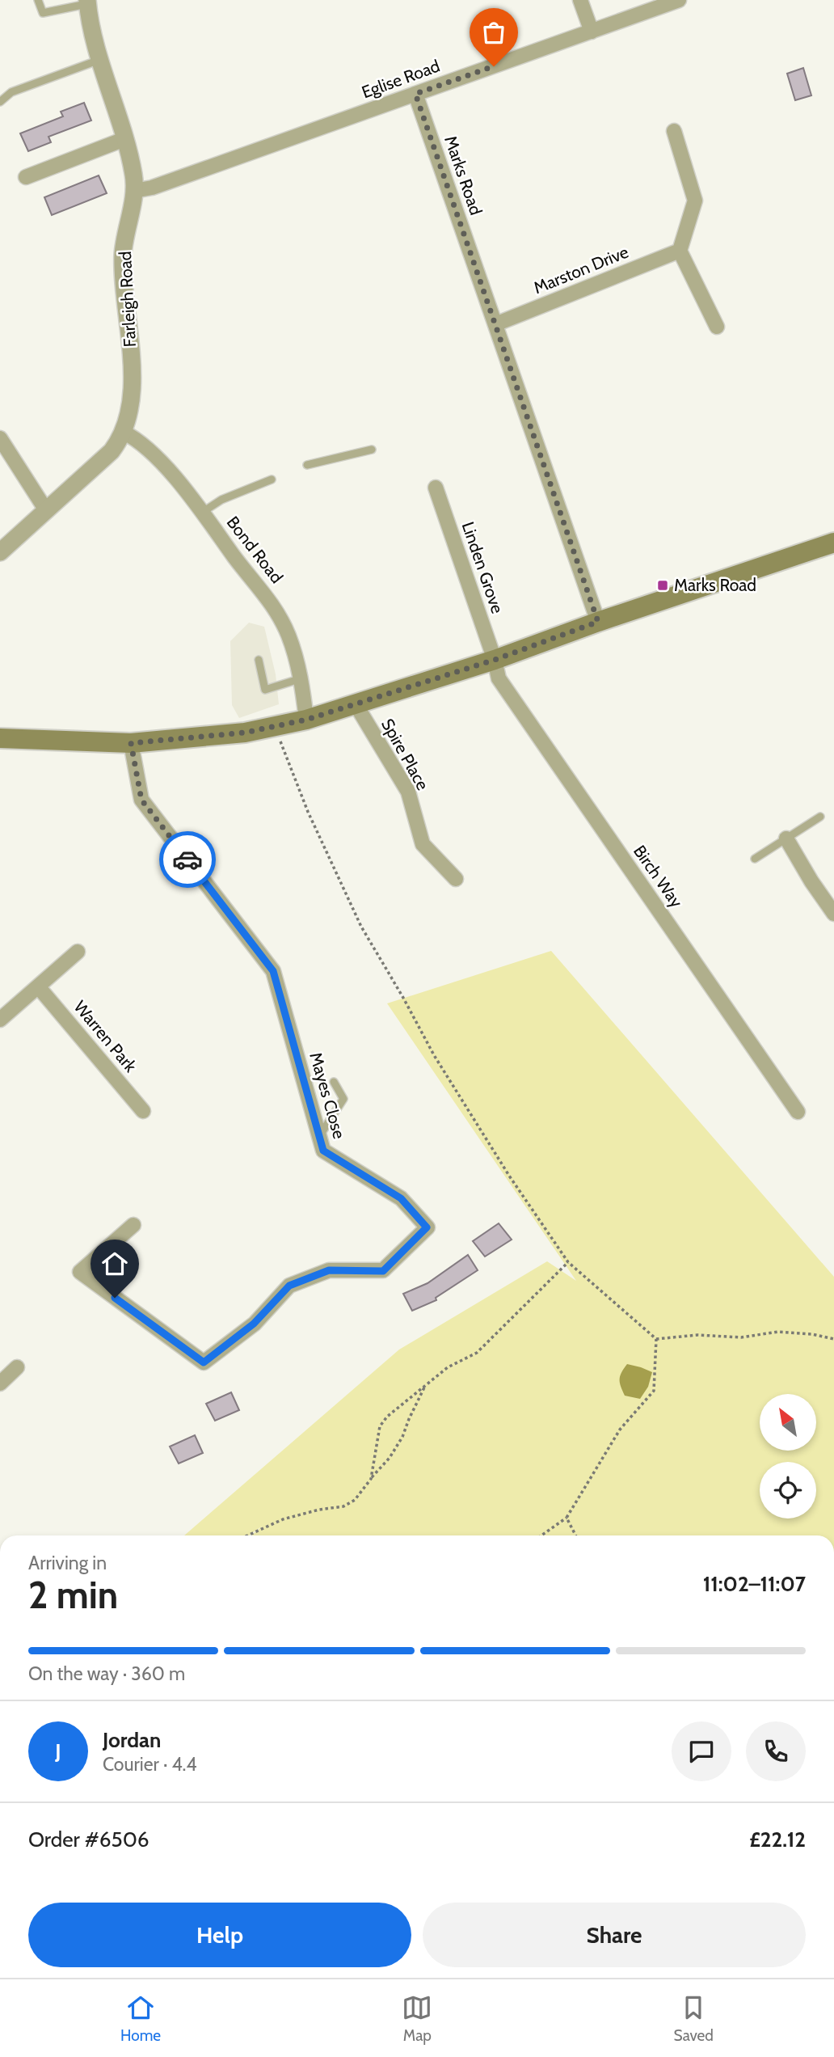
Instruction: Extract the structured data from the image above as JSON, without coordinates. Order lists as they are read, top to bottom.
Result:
{
  "streets": {
    "street": [
      "Eglise Road",
      "Marks Road",
      "Marston Drive",
      "Farleigh Road",
      "Bond Road",
      "Linden Grove",
      "Spire Place",
      "Birch Way",
      "Warren Park",
      "Mayes Close"
    ]
  },
  "crossings": [
    ["Eglise Road", "Marks Road"],
    ["Eglise Road", "Farleigh Road"],
    ["Marks Road", "Marston Drive"],
    ["Farleigh Road", "Bond Road"],
    ["Linden Grove", "Birch Way"]
  ],
  "places": {
    "transit": ["Marks Road"]
  },
  "north": "top left",
  "page": {
    "heading": ["2 min", "Arriving in", "11:02–11:07"],
    "panel": [
      "Jordan",
      "Courier · 4.4",
      "Order #6506",
      "£22.12"
    ],
    "bar": "On the way · 360 m",
    "round": "J",
    "buttons": ["Help", "Share"],
    "tabs": ["Home", "Map", "Saved"]
  }
}
